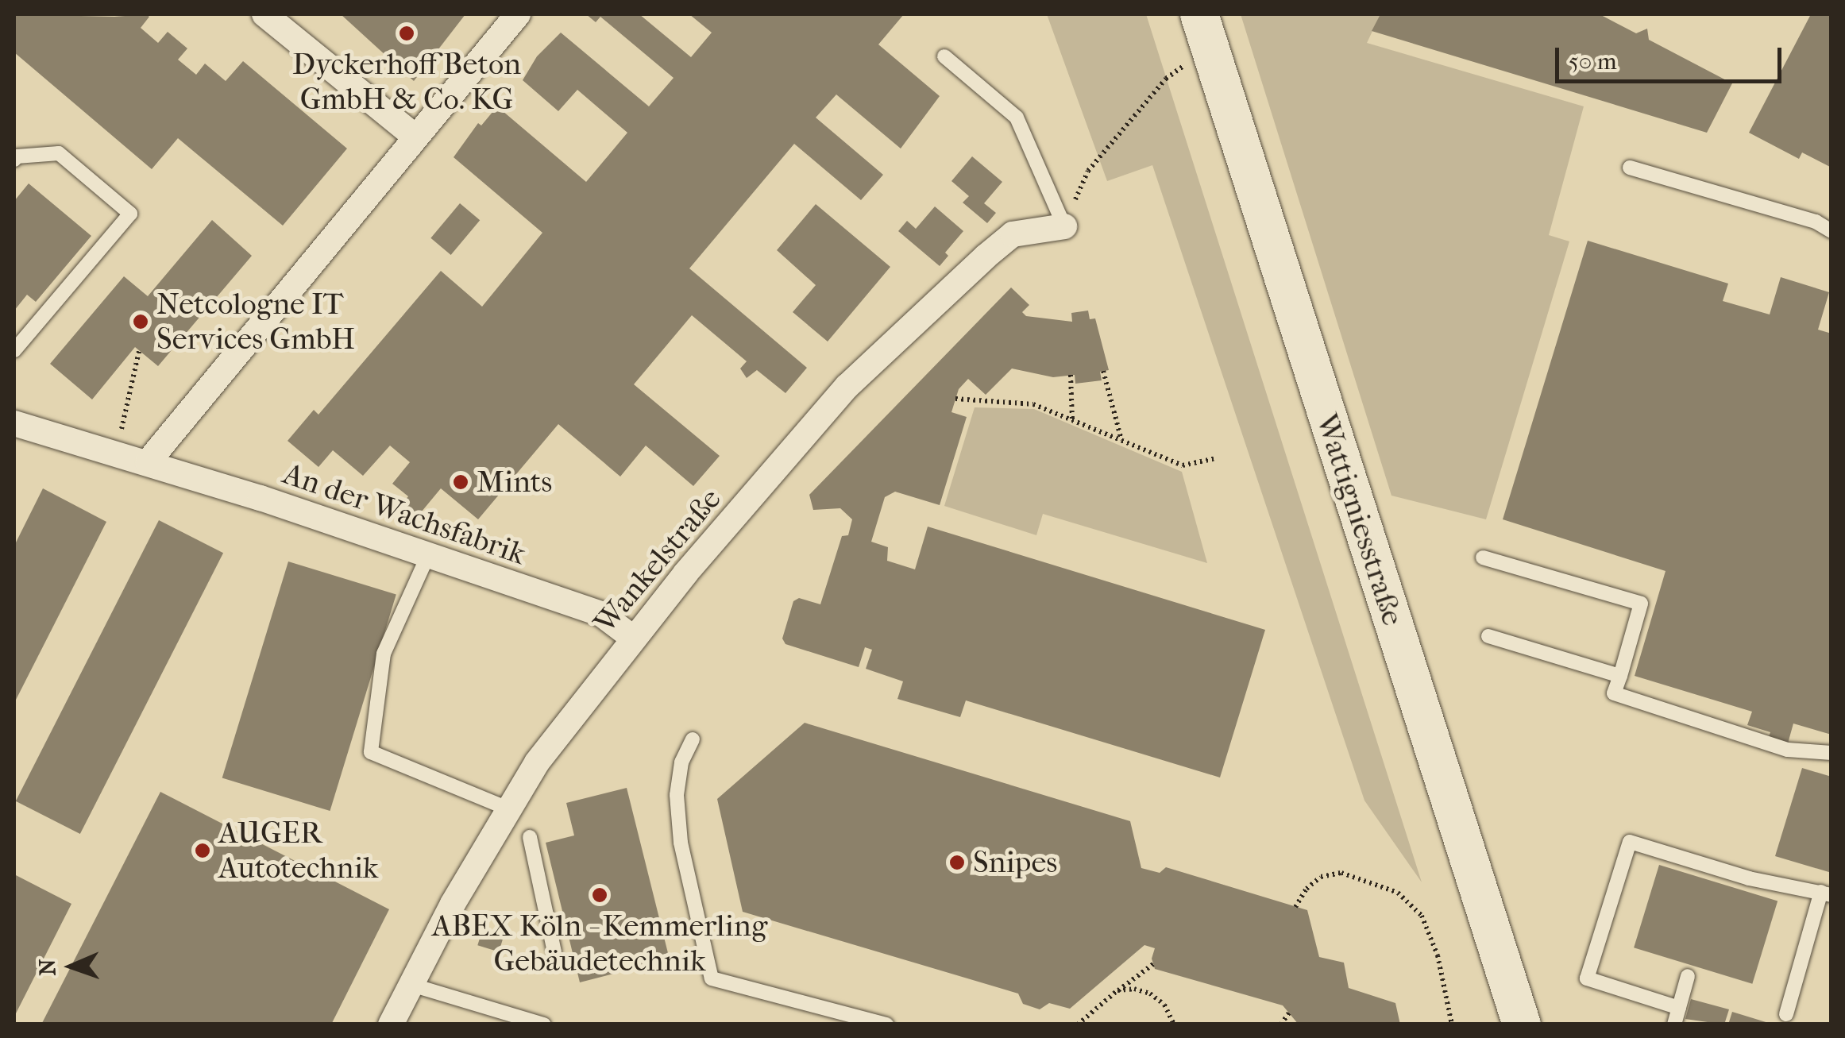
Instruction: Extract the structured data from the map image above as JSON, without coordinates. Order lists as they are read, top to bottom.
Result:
{
  "streets": {
    "main road": ["Wattigniesstraße"],
    "street": ["An der Wachsfabrik", "Wankelstraße"]
  },
  "crossings": [
    ["An der Wachsfabrik", "Wankelstraße"]
  ],
  "places": [
    "Dyckerhoff Beton GmbH & Co. KG",
    "Netcologne IT Services GmbH",
    "Mints",
    "AUGER Autotechnik",
    "Snipes",
    "ABEX Köln - Kemmerling Gebäudetechnik"
  ],
  "scale_bar": "50 m",
  "north": "left"
}
